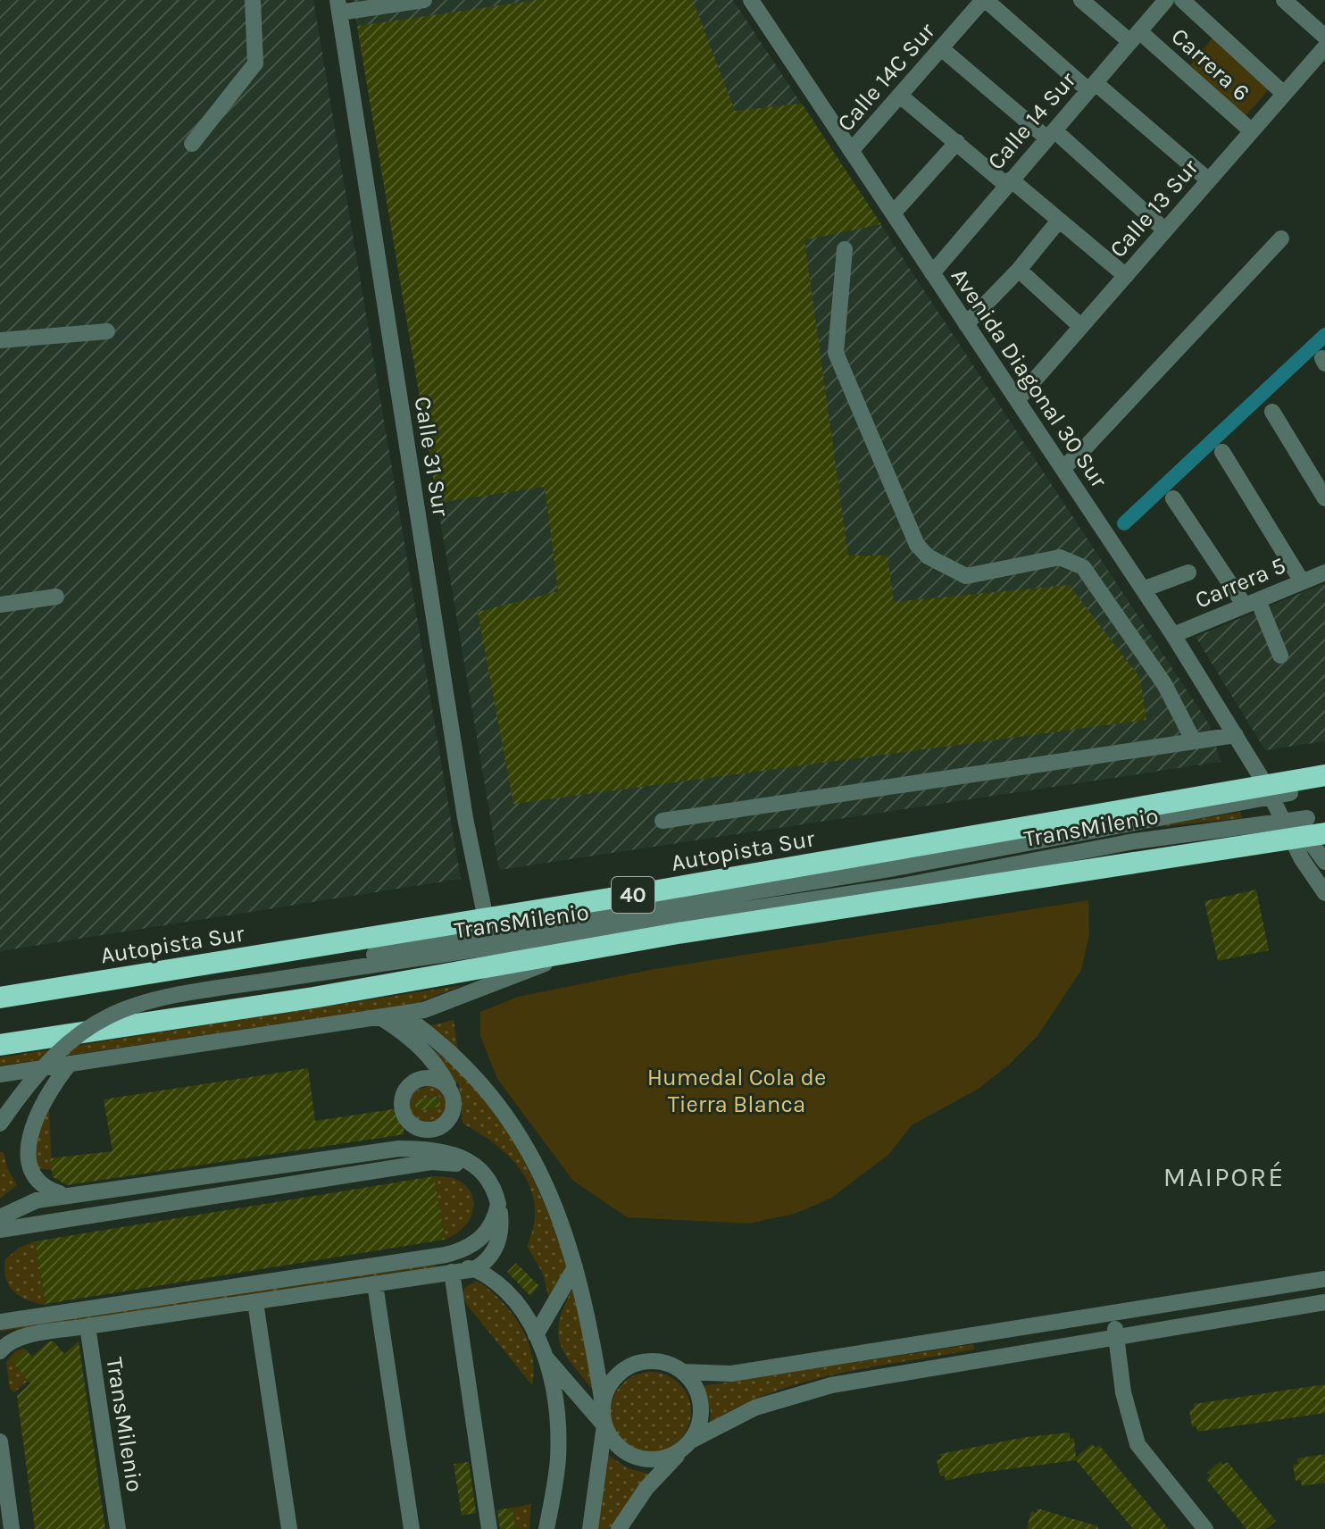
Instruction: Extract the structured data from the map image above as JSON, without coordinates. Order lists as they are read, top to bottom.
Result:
{
  "streets": {
    "highway": ["Autopista Sur", "40"],
    "street": [
      "Carrera 6",
      "Calle 14C Sur",
      "Calle 14 Sur",
      "Calle 13 Sur",
      "Avenida Diagonal 30 Sur",
      "Calle 31 Sur",
      "Carrera 5",
      "TransMilenio"
    ]
  },
  "crossings": [
    ["Carrera 6", "Calle 14 Sur"],
    ["Carrera 6", "Calle 13 Sur"],
    ["Calle 14C Sur", "Avenida Diagonal 30 Sur"],
    ["Calle 14 Sur", "Avenida Diagonal 30 Sur"],
    ["Calle 13 Sur", "Avenida Diagonal 30 Sur"],
    ["Avenida Diagonal 30 Sur", "Carrera 5"],
    ["Avenida Diagonal 30 Sur", "TransMilenio"],
    ["Avenida Diagonal 30 Sur", "Autopista Sur"],
    ["Avenida Diagonal 30 Sur", "40"],
    ["Calle 31 Sur", "Autopista Sur"],
    ["TransMilenio", "Autopista Sur"],
    ["TransMilenio", "40"]
  ],
  "districts": ["MAIPORÉ"],
  "parks": ["Humedal Cola de Tierra Blanca"]
}
